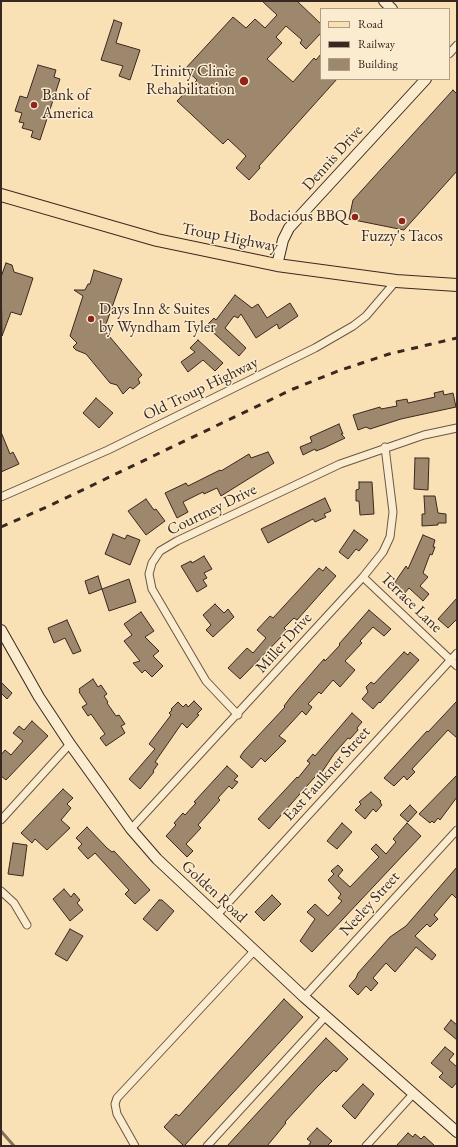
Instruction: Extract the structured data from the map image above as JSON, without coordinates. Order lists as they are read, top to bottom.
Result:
{
  "streets": {
    "main road": ["Troup Highway"],
    "street": [
      "Dennis Drive",
      "Old Troup Highway",
      "Courtney Drive",
      "Terrace Lane",
      "Miller Drive",
      "East Faulkner Street",
      "Golden Road",
      "Neeley Street"
    ]
  },
  "crossings": [
    ["Dennis Drive", "Troup Highway"],
    ["Troup Highway", "Old Troup Highway"],
    ["Courtney Drive", "Miller Drive"],
    ["Terrace Lane", "Miller Drive"],
    ["Terrace Lane", "East Faulkner Street"],
    ["Miller Drive", "Golden Road"],
    ["East Faulkner Street", "Golden Road"],
    ["Golden Road", "Neeley Street"]
  ],
  "places": [
    "Trinity Clinic Rehabilitation",
    "Bank of America",
    "Bodacious BBQ",
    "Fuzzy's Tacos",
    "Days Inn & Suites by Wyndham Tyler"
  ],
  "legend": ["Road", "Railway", "Building"]
}
